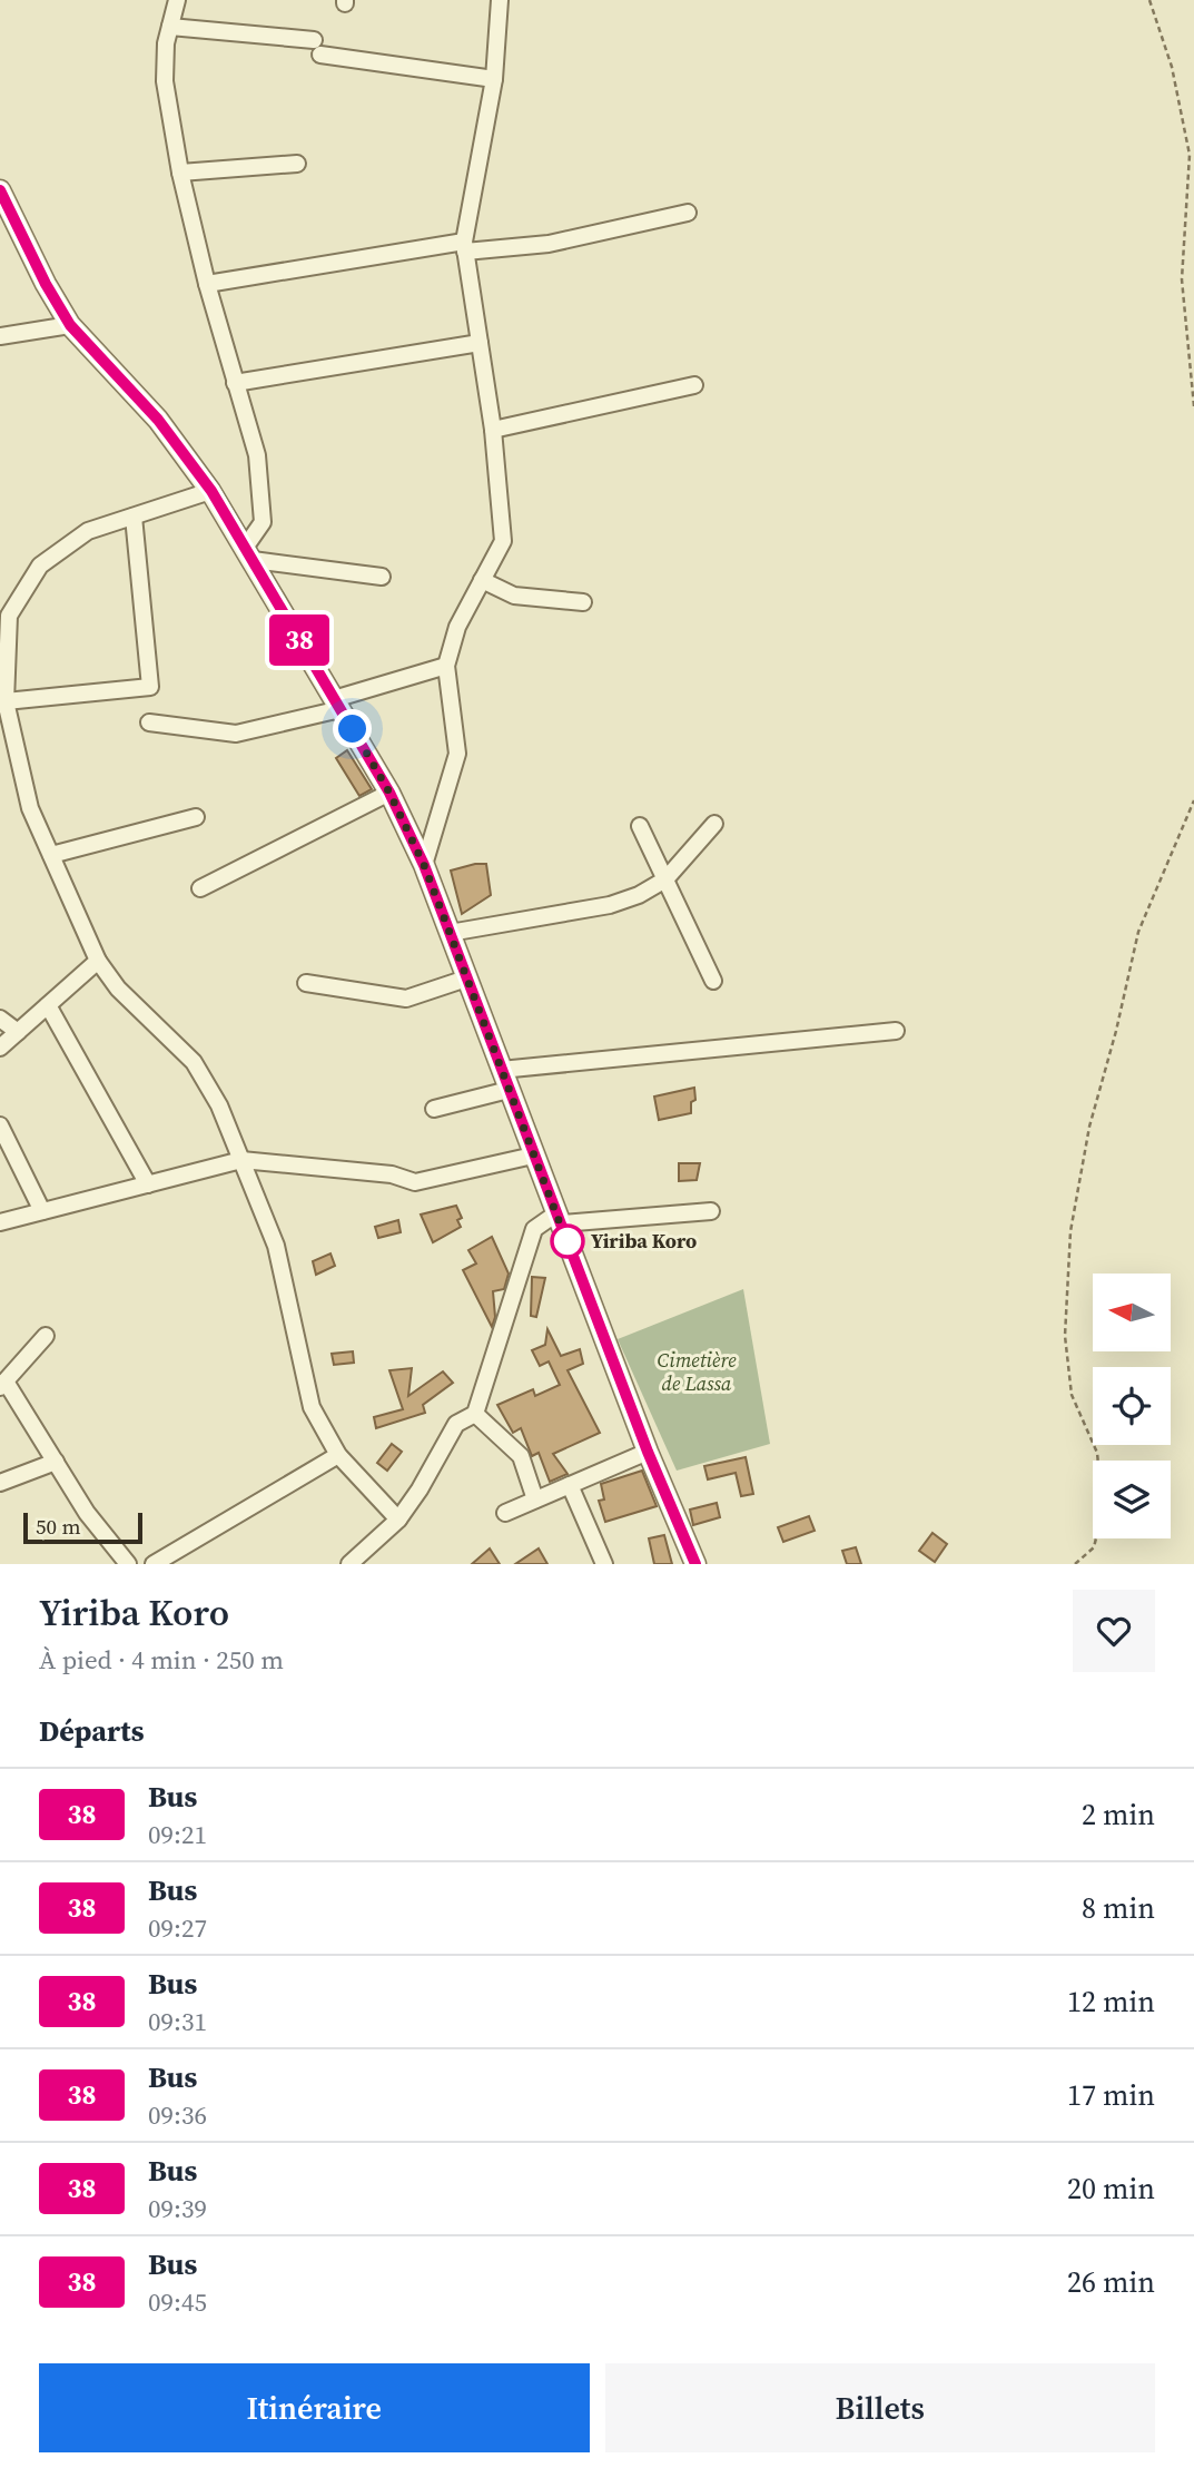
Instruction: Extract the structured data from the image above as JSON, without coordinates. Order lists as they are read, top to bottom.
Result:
{
  "parks": ["Cimetière de Lassa"],
  "places": ["Yiriba Koro"],
  "lines": ["bus line 38"],
  "scale_bar": "50 m",
  "north": "left",
  "page": {
    "on_map": "38",
    "scale": "50 m",
    "heading": [
      ["Yiriba Koro", "À pied · 4 min · 250 m"],
      "Départs"
    ],
    "list": [
      {
        "mark": "38",
        "name": "Bus",
        "note": "09:21",
        "value": "2 min"
      },
      {
        "mark": "38",
        "name": "Bus",
        "note": "09:27",
        "value": "8 min"
      },
      {
        "mark": "38",
        "name": "Bus",
        "note": "09:31",
        "value": "12 min"
      },
      {
        "mark": "38",
        "name": "Bus",
        "note": "09:36",
        "value": "17 min"
      },
      {
        "mark": "38",
        "name": "Bus",
        "note": "09:39",
        "value": "20 min"
      },
      {
        "mark": "38",
        "name": "Bus",
        "note": "09:45",
        "value": "26 min"
      }
    ],
    "buttons": ["Itinéraire", "Billets"]
  }
}
